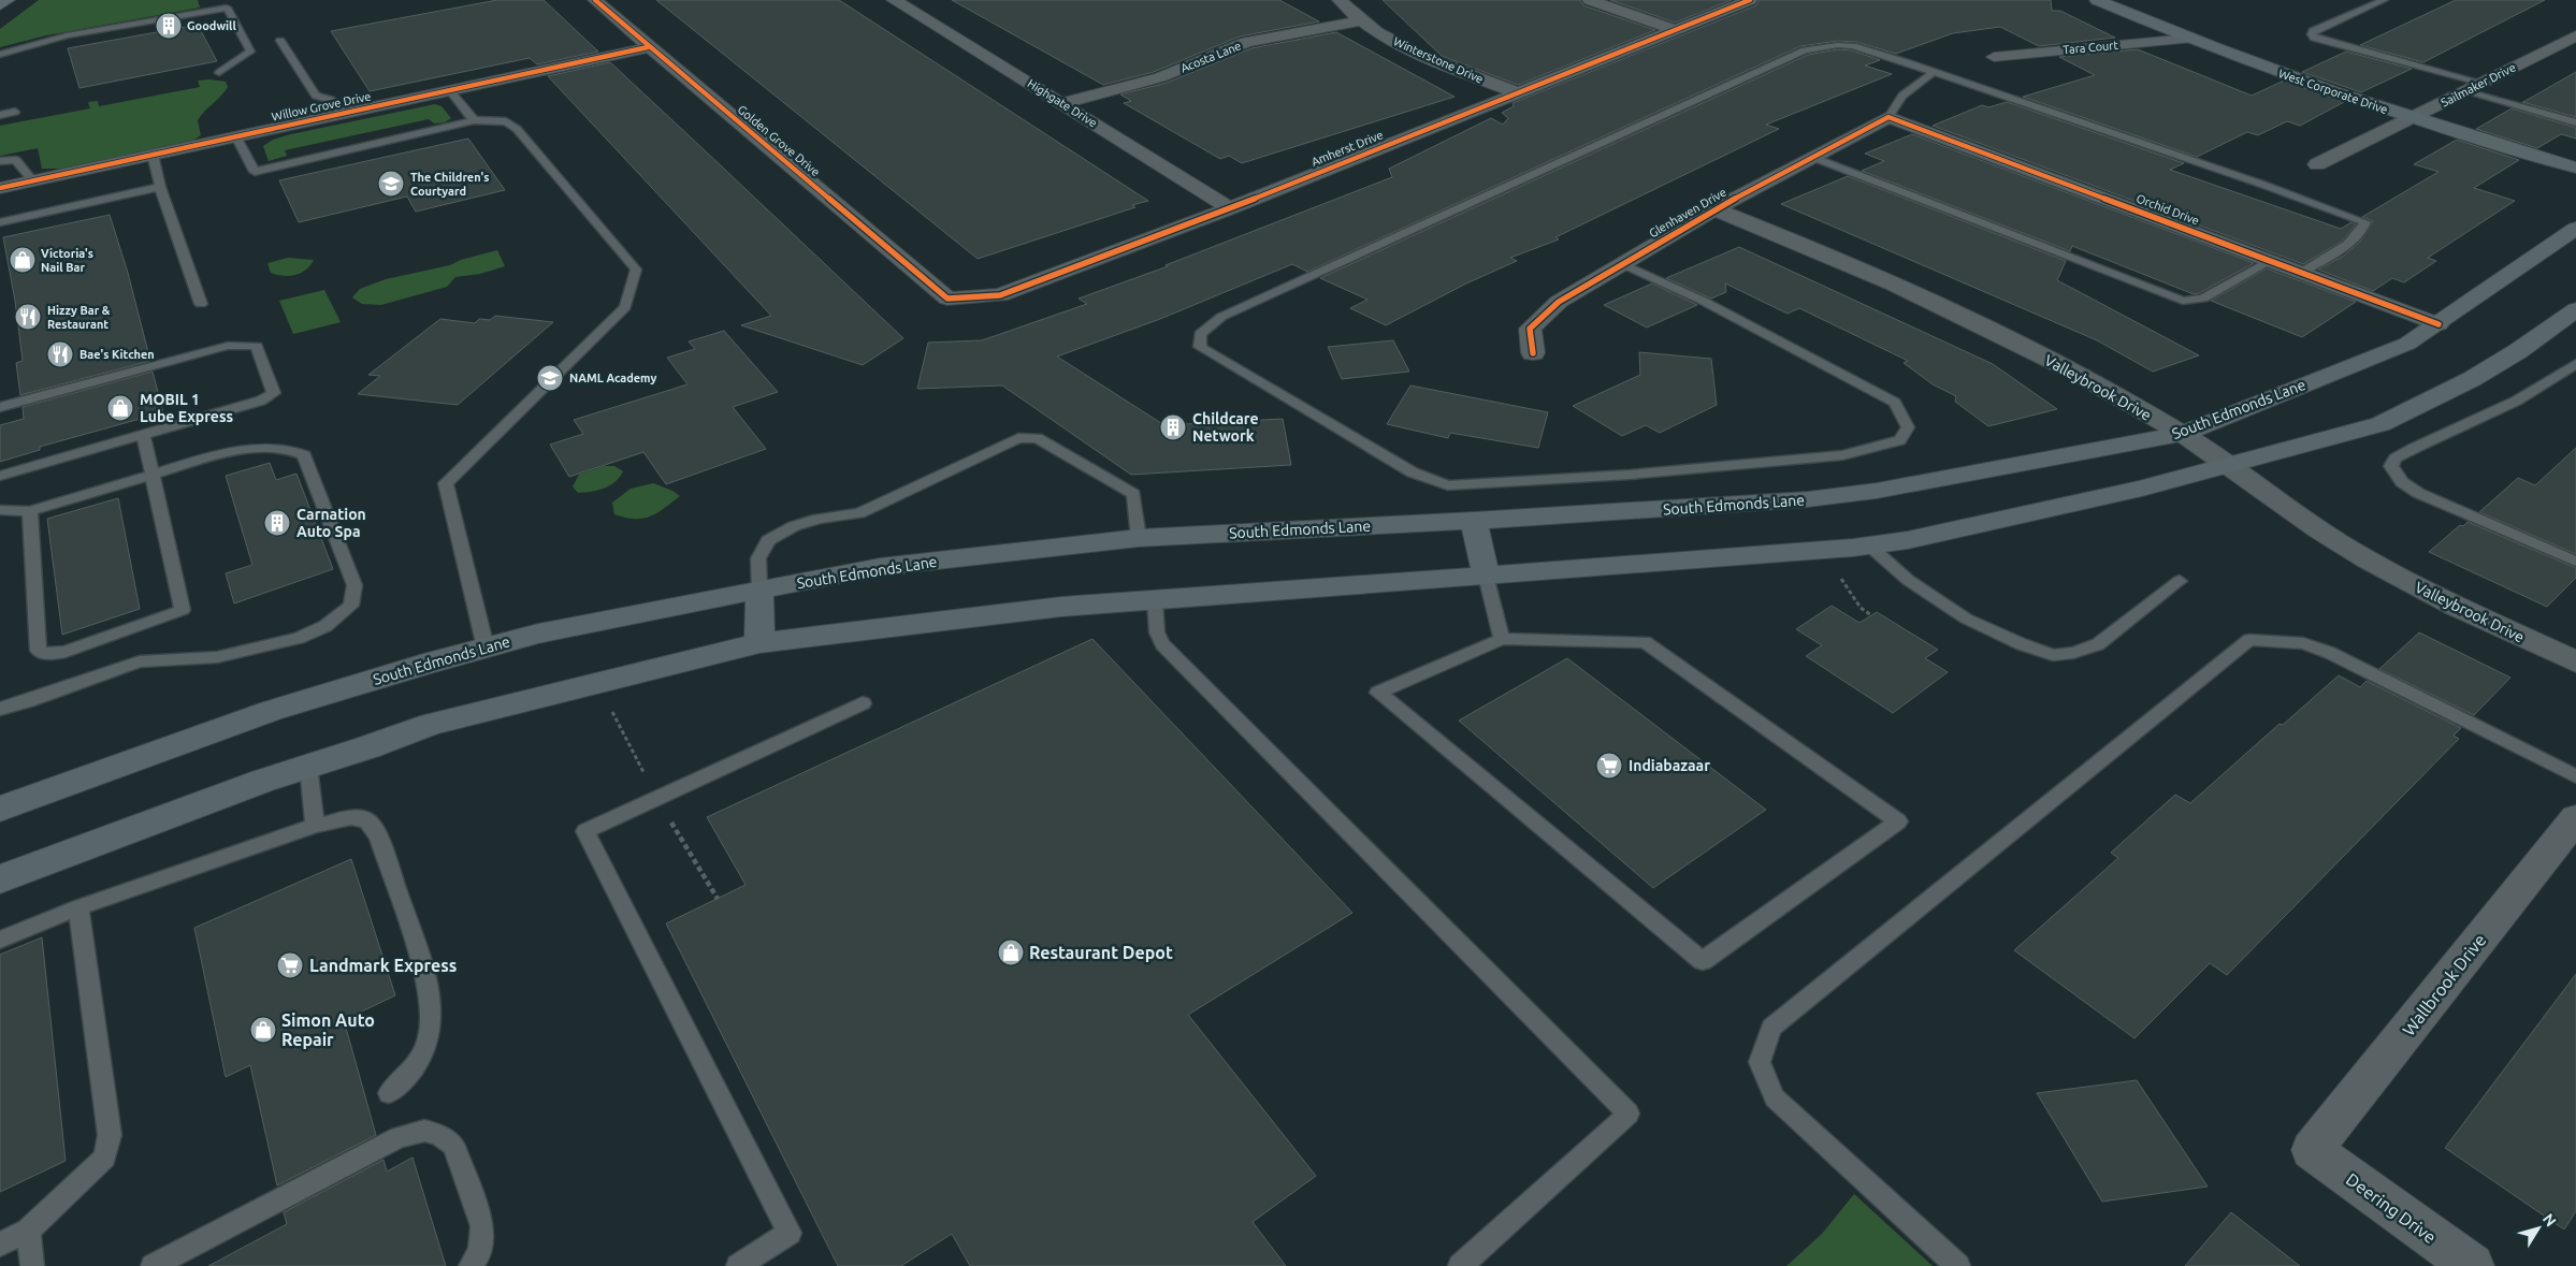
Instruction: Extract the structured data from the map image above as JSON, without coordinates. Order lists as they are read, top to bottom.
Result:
{
  "streets": {
    "main road": ["West Corporate Drive", "South Edmonds Lane"],
    "street": [
      "Tara Court",
      "Acosta Lane",
      "Winterstone Drive",
      "Sailmaker Drive",
      "Highgate Drive",
      "Willow Grove Drive",
      "Golden Grove Drive",
      "Amherst Drive",
      "Orchid Drive",
      "Glenhaven Drive",
      "Valleybrook Drive",
      "Wallbrook Drive",
      "Deering Drive"
    ]
  },
  "crossings": [
    ["Tara Court", "West Corporate Drive"],
    ["Acosta Lane", "Winterstone Drive"],
    ["Acosta Lane", "Highgate Drive"],
    ["Winterstone Drive", "Amherst Drive"],
    ["Sailmaker Drive", "West Corporate Drive"],
    ["Highgate Drive", "Amherst Drive"],
    ["Willow Grove Drive", "Golden Grove Drive"],
    ["Golden Grove Drive", "Amherst Drive"],
    ["Orchid Drive", "Glenhaven Drive"],
    ["Orchid Drive", "South Edmonds Lane"],
    ["Glenhaven Drive", "Valleybrook Drive"],
    ["Valleybrook Drive", "South Edmonds Lane"],
    ["Wallbrook Drive", "Deering Drive"]
  ],
  "places": {
    "building": ["Goodwill", "Childcare Network", "Carnation Auto Spa"],
    "school or university": ["The Children's Courtyard", "NAML Academy"],
    "shop": [
      "Victoria's Nail Bar",
      "MOBIL 1 Lube Express",
      "Restaurant Depot",
      "Simon Auto Repair"
    ],
    "restaurant": ["Hizzy Bar & Restaurant", "Bae's Kitchen"],
    "supermarket": ["Indiabazaar", "Landmark Express"]
  },
  "north": "top right"
}
